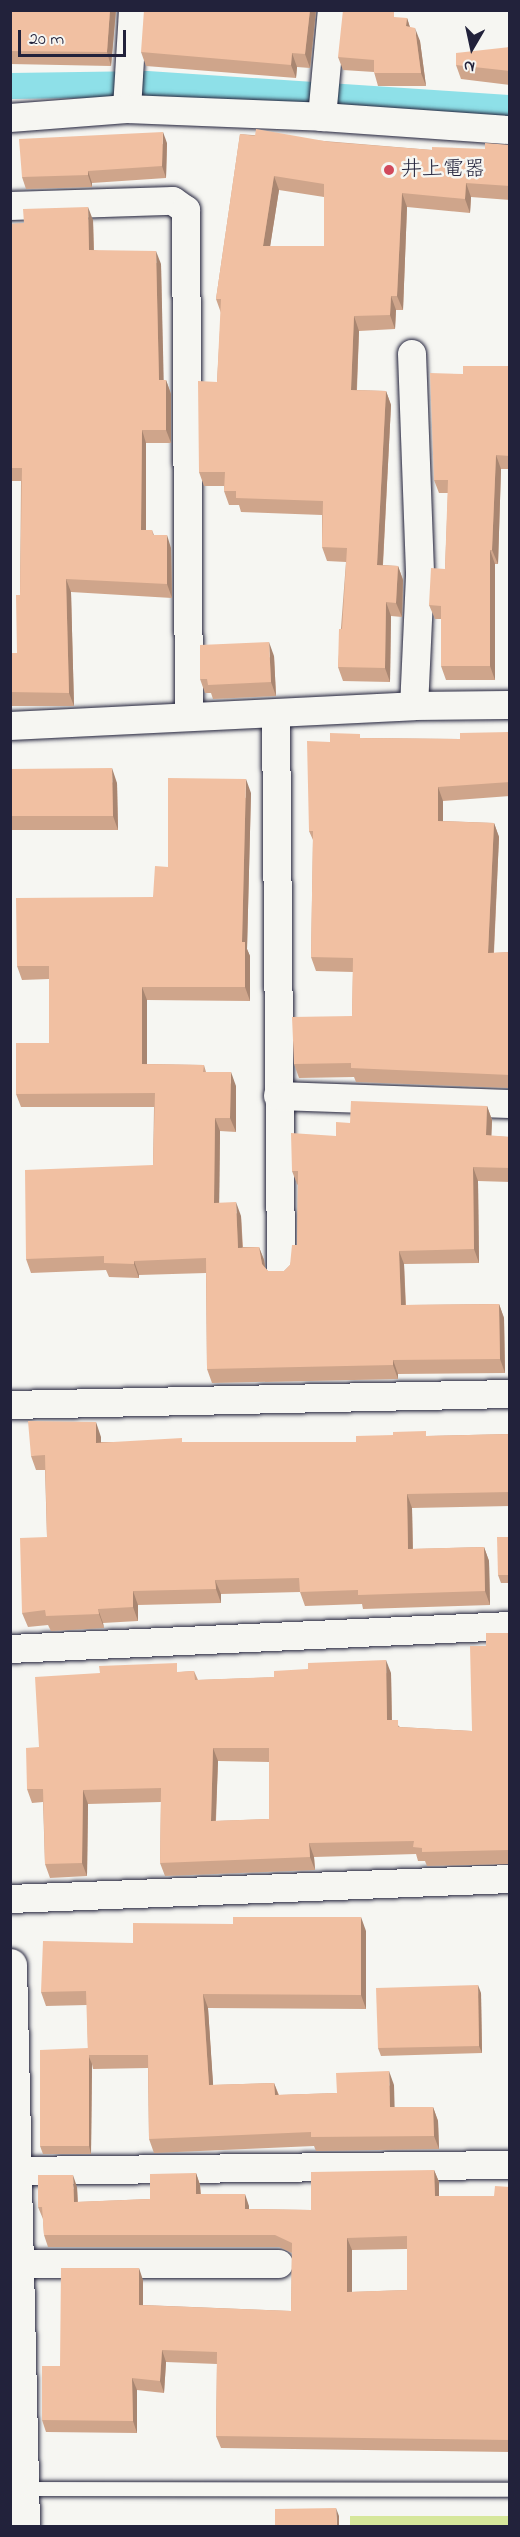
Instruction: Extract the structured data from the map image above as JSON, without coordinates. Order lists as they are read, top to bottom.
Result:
{
  "places": ["井上電器"],
  "scale_bar": "20 m",
  "north": "bottom"
}
